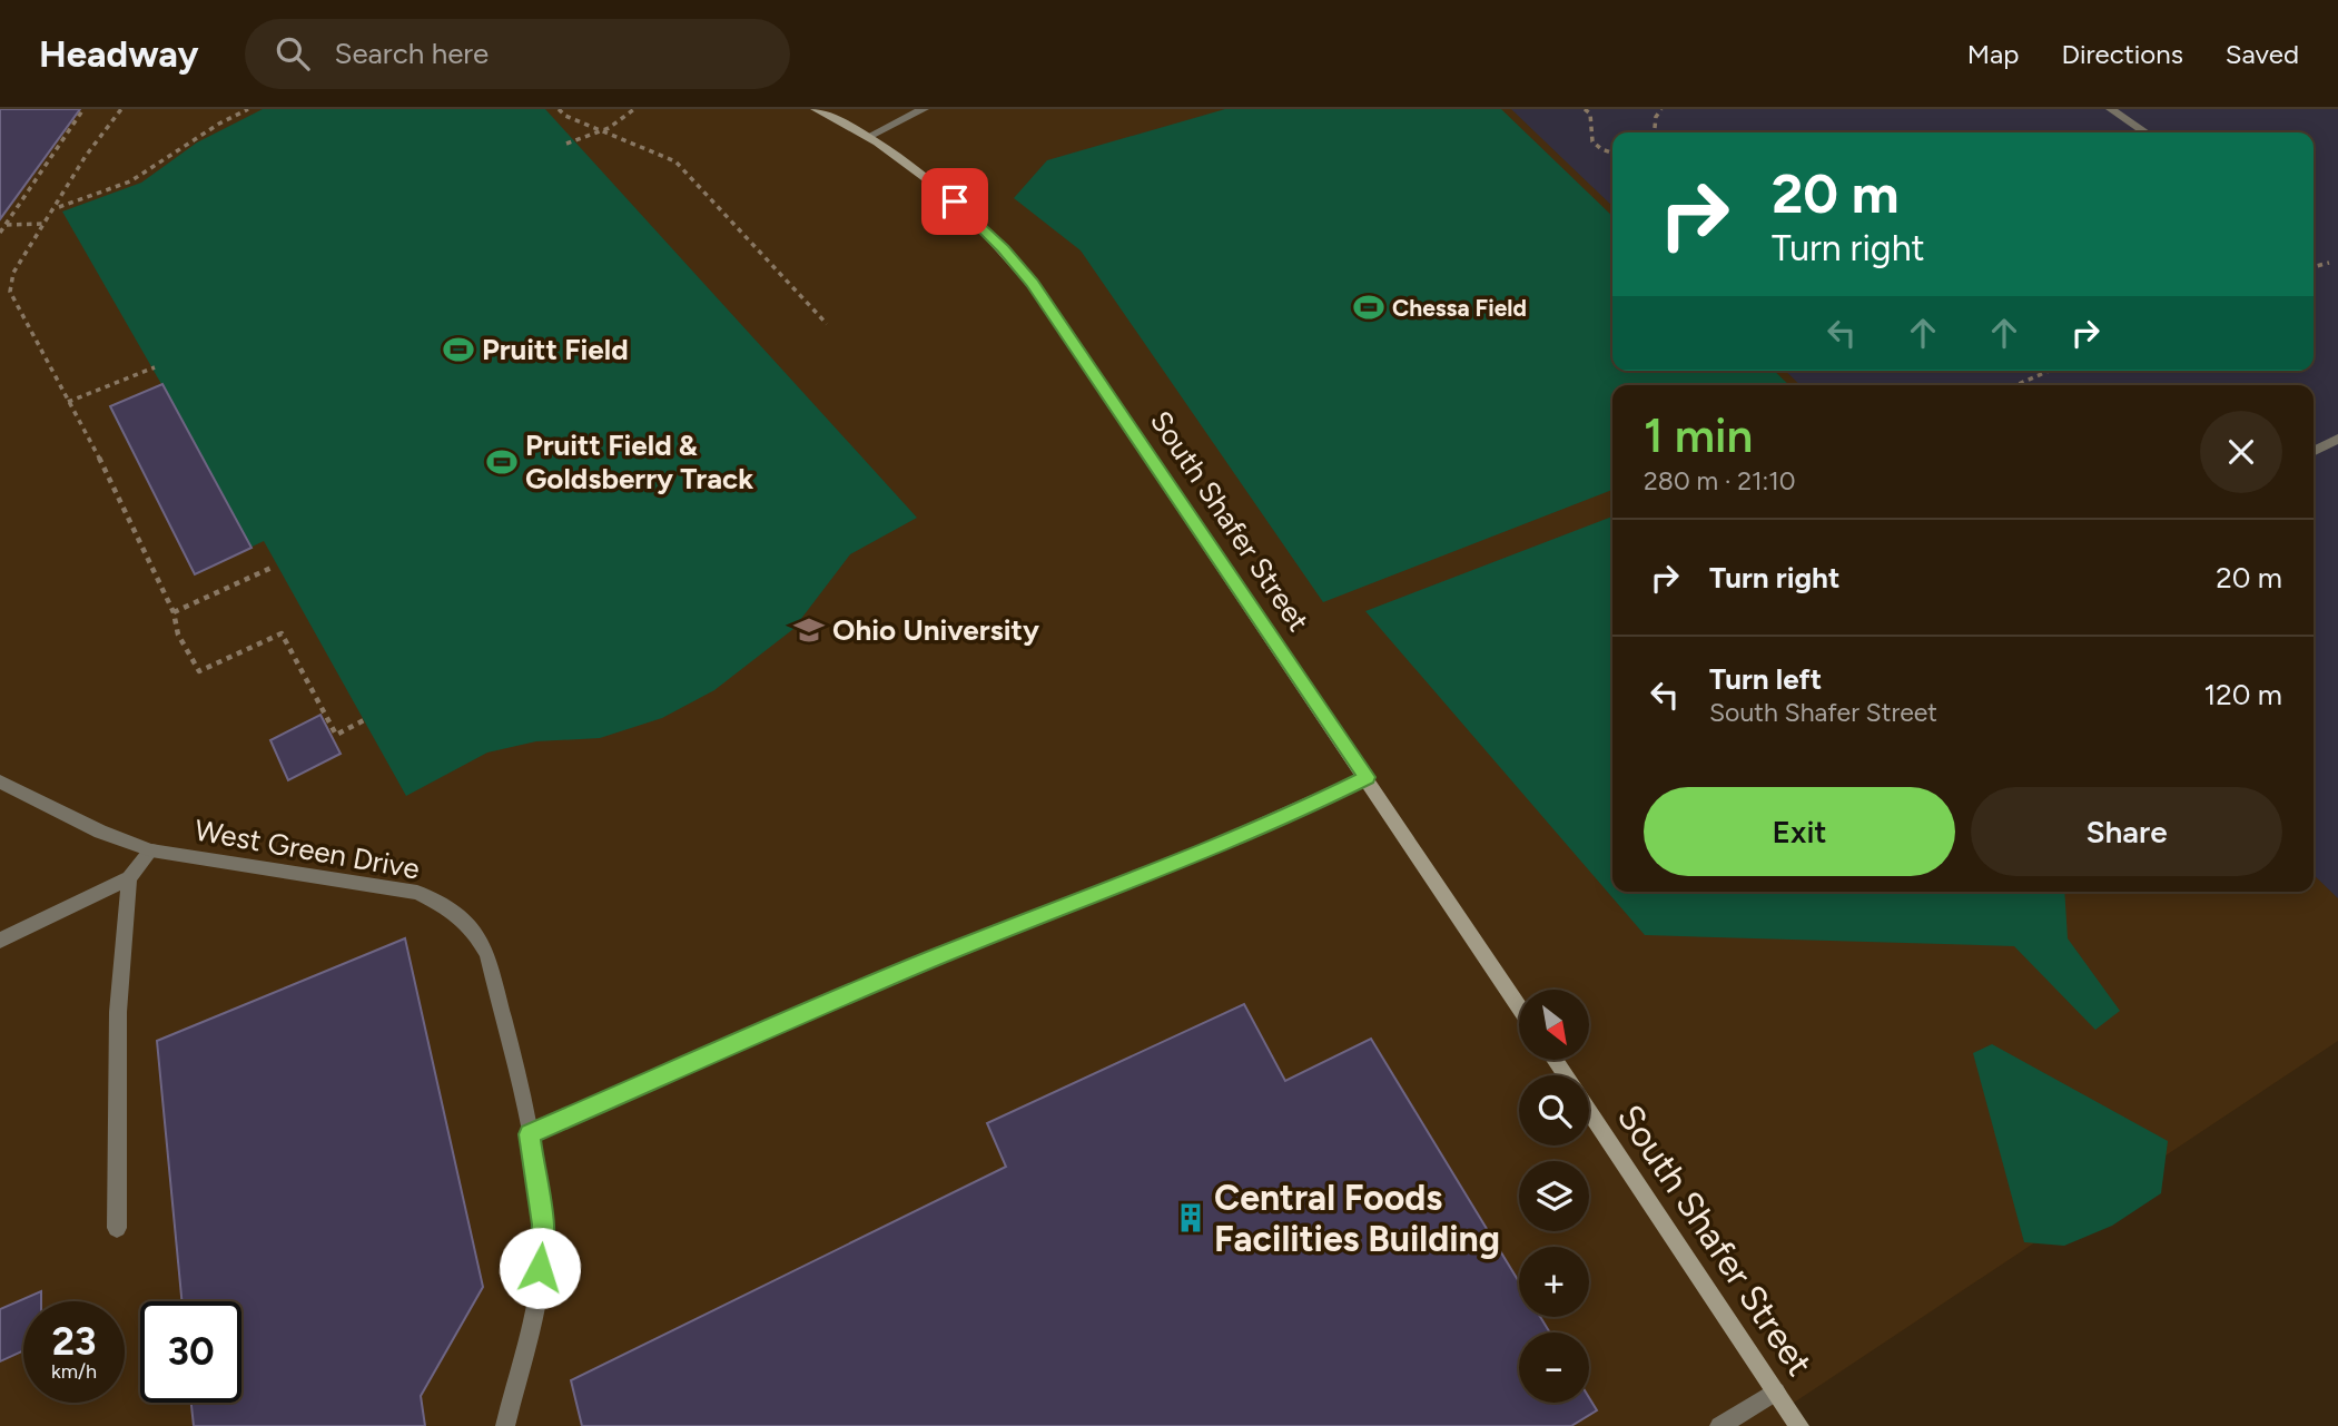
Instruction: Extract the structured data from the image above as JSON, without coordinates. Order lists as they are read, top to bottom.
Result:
{
  "streets": {
    "street": ["South Shafer Street", "West Green Drive"]
  },
  "places": {
    "sports": ["Chessa Field", "Pruitt Field", "Pruitt Field & Goldsberry Track"],
    "school or university": ["Ohio University"],
    "building": ["Central Foods Facilities Building"]
  },
  "north": "bottom right",
  "page": {
    "header": "Headway",
    "search": "Search here",
    "nav": ["Map", "Directions", "Saved"],
    "turn": ["20 m", "Turn right"],
    "heading": ["1 min", "280 m · 21:10"],
    "list": [
      {
        "name": "Turn right",
        "value": "20 m"
      },
      {
        "name": "Turn left",
        "note": "South Shafer Street",
        "value": "120 m"
      }
    ],
    "buttons": ["Exit", "Share"],
    "map_buttons": ["+", "−"],
    "speed": "23 km/h",
    "limit": "30"
  }
}
